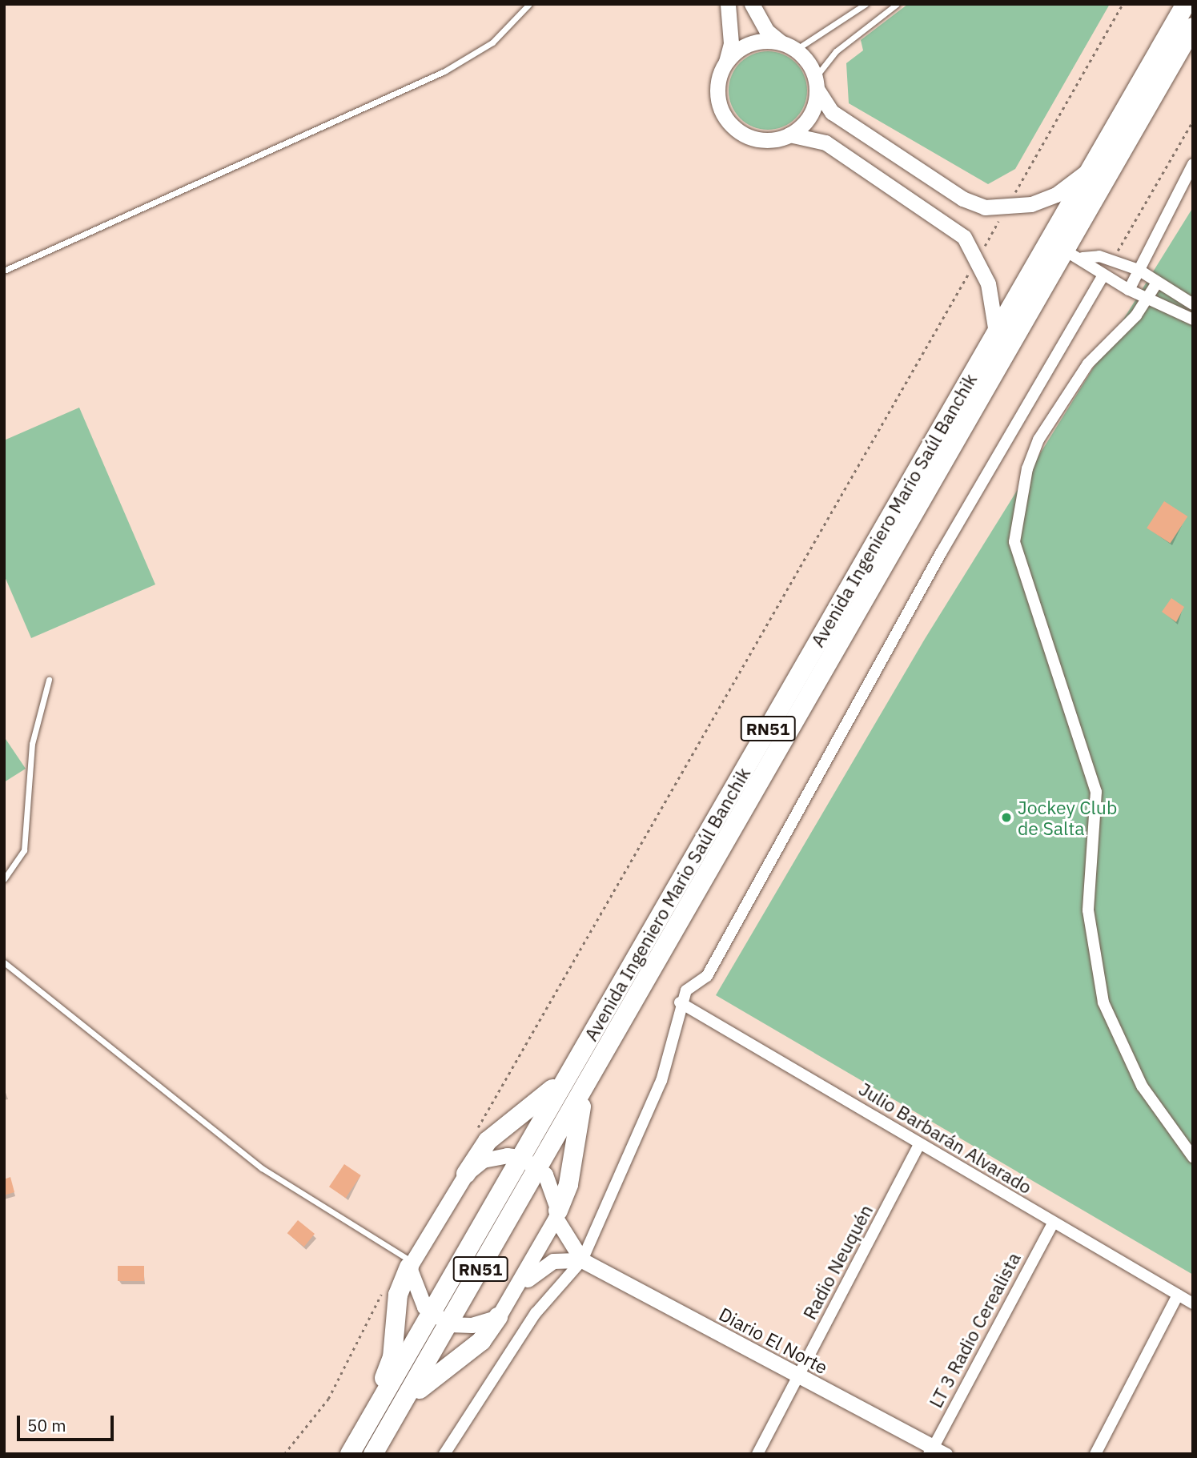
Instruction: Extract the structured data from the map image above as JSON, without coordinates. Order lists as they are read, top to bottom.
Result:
{
  "streets": {
    "highway": ["Avenida Ingeniero Mario Saúl Banchik", "RN51"],
    "street": [
      "Julio Barbarán Alvarado",
      "Radio Neuquén",
      "LT 3 Radio Cerealista",
      "Diario El Norte"
    ]
  },
  "crossings": [
    ["Julio Barbarán Alvarado", "Radio Neuquén"],
    ["Julio Barbarán Alvarado", "LT 3 Radio Cerealista"],
    ["Radio Neuquén", "Diario El Norte"],
    ["LT 3 Radio Cerealista", "Diario El Norte"]
  ],
  "places": ["Jockey Club de Salta"],
  "scale_bar": "50 m"
}
